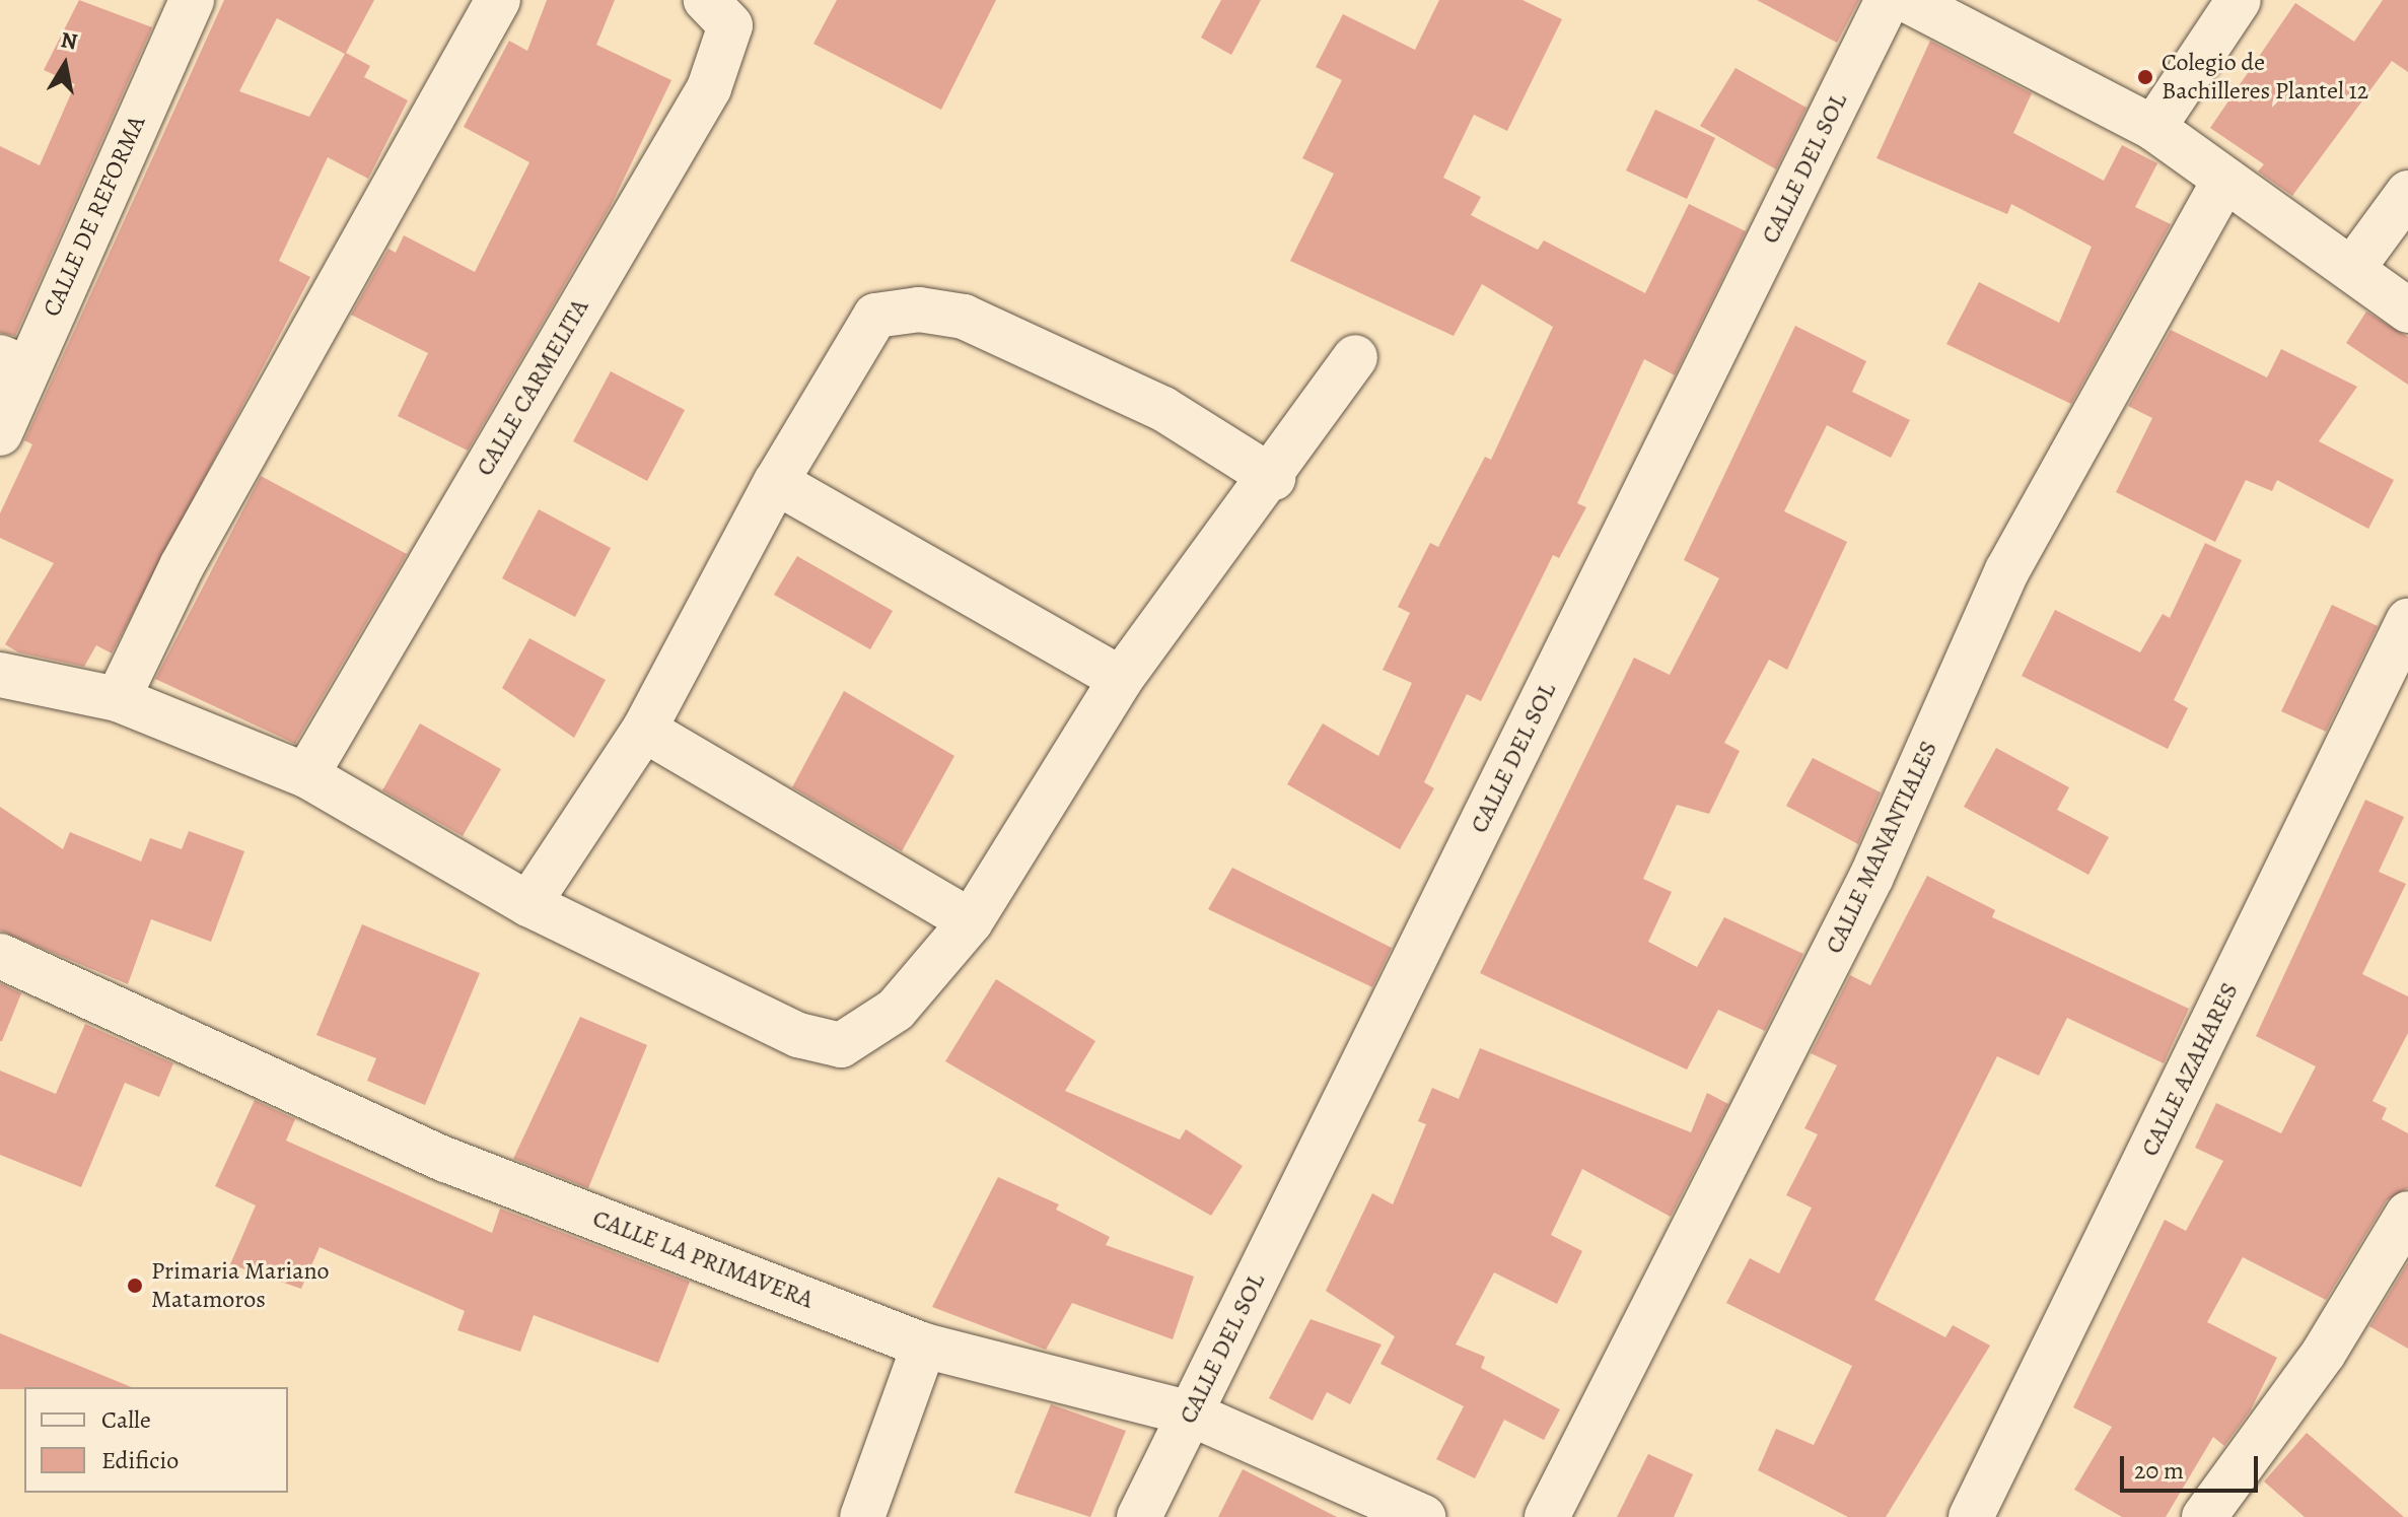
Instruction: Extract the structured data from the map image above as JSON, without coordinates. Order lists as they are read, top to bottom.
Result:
{
  "streets": {
    "street": [
      "CALLE DEL SOL",
      "CALLE DE REFORMA",
      "CALLE CARMELITA",
      "CALLE MANANTIALES",
      "CALLE AZAHARES",
      "CALLE LA PRIMAVERA"
    ]
  },
  "crossings": [
    ["CALLE DEL SOL", "CALLE LA PRIMAVERA"]
  ],
  "places": ["Colegio de Bachilleres Plantel 12", "Primaria Mariano Matamoros"],
  "legend": ["Calle", "Edificio"],
  "scale_bar": "20 m",
  "north": "top"
}
